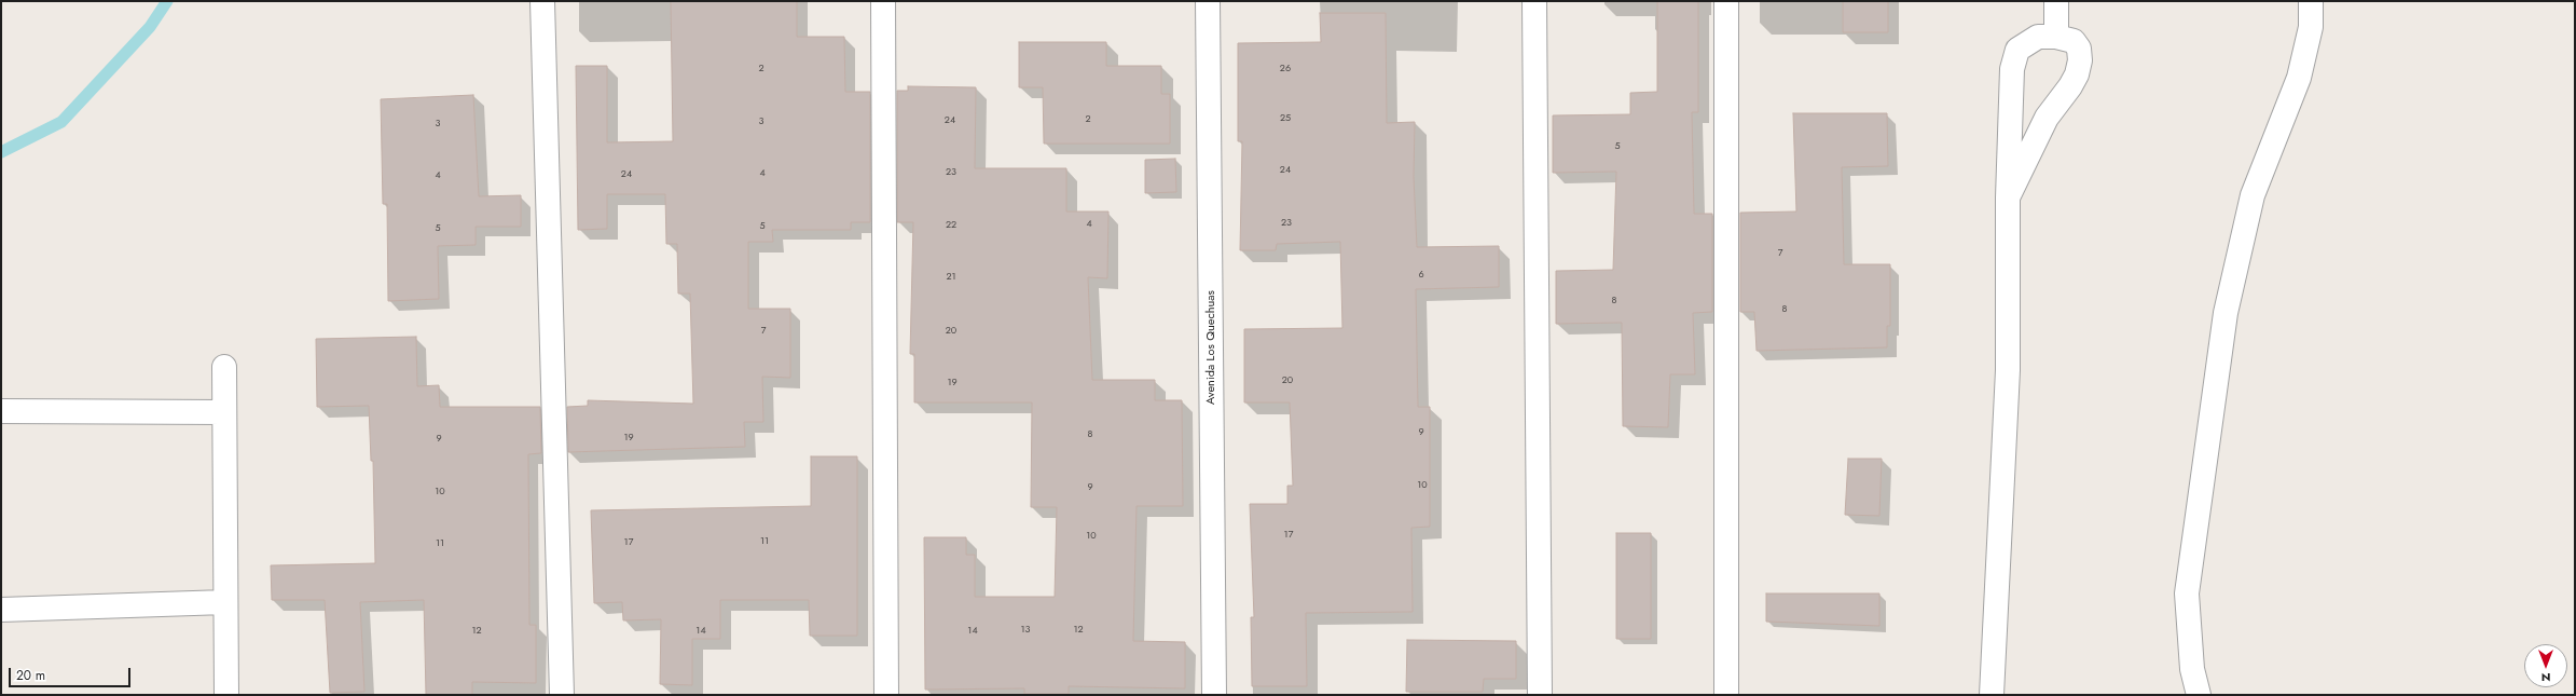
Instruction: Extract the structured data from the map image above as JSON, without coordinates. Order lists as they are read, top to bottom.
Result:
{
  "streets": {
    "street": ["Avenida Los Quechuas"]
  },
  "house_numbers": [
    "2",
    "26",
    "25",
    "2",
    "24",
    "3",
    "3",
    "5",
    "24",
    "23",
    "4",
    "24",
    "4",
    "23",
    "4",
    "22",
    "5",
    "5",
    "7",
    "6",
    "21",
    "8",
    "8",
    "7",
    "20",
    "20",
    "19",
    "9",
    "8",
    "19",
    "9",
    "10",
    "9",
    "10",
    "17",
    "10",
    "11",
    "17",
    "11",
    "13",
    "12",
    "12",
    "14",
    "14"
  ],
  "scale_bar": "20 m",
  "north": "bottom"
}
